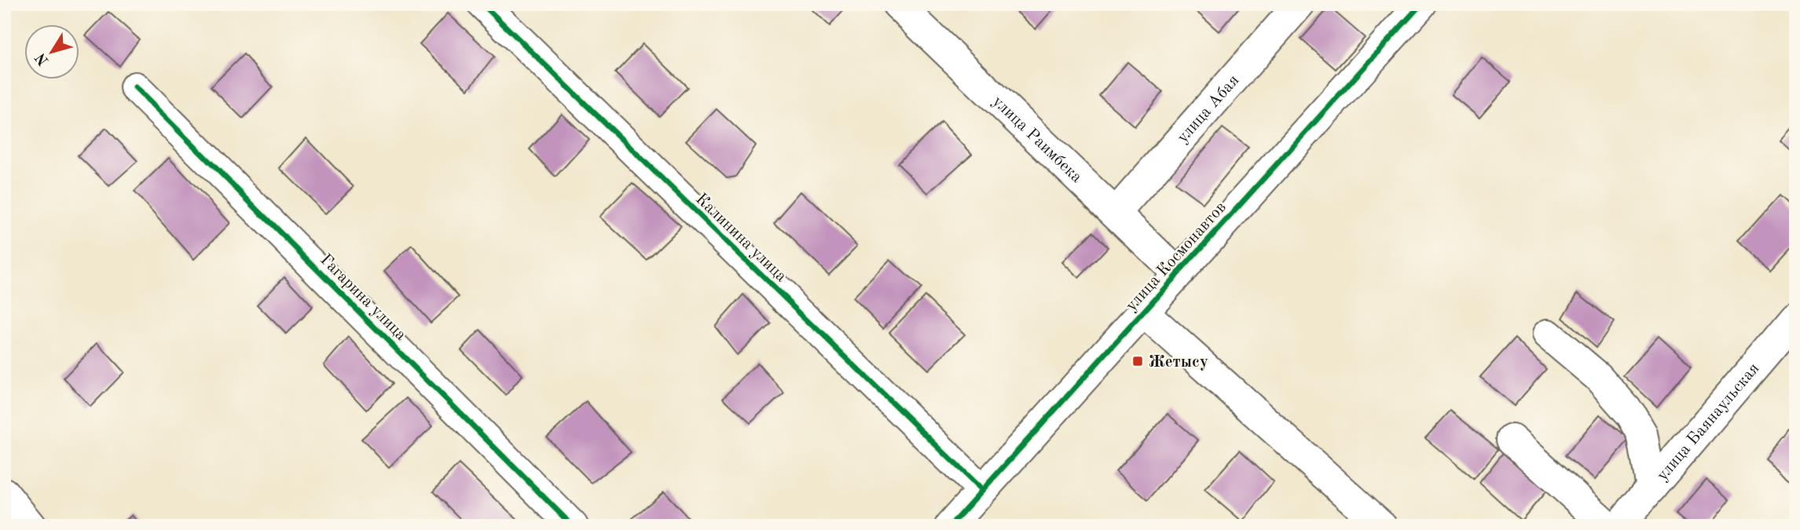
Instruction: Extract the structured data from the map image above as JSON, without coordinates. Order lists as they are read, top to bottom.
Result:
{
  "streets": {
    "street": [
      "улица Абая",
      "улица Раимбека",
      "Калинина улица",
      "улица Космонавтов",
      "Гагарина улица",
      "улица Баянаульская"
    ]
  },
  "crossings": [
    ["улица Абая", "улица Раимбека"],
    ["улица Раимбека", "улица Космонавтов"],
    ["Калинина улица", "улица Космонавтов"]
  ],
  "places": {
    "transit": ["Жетысу"]
  },
  "north": "bottom left"
}
